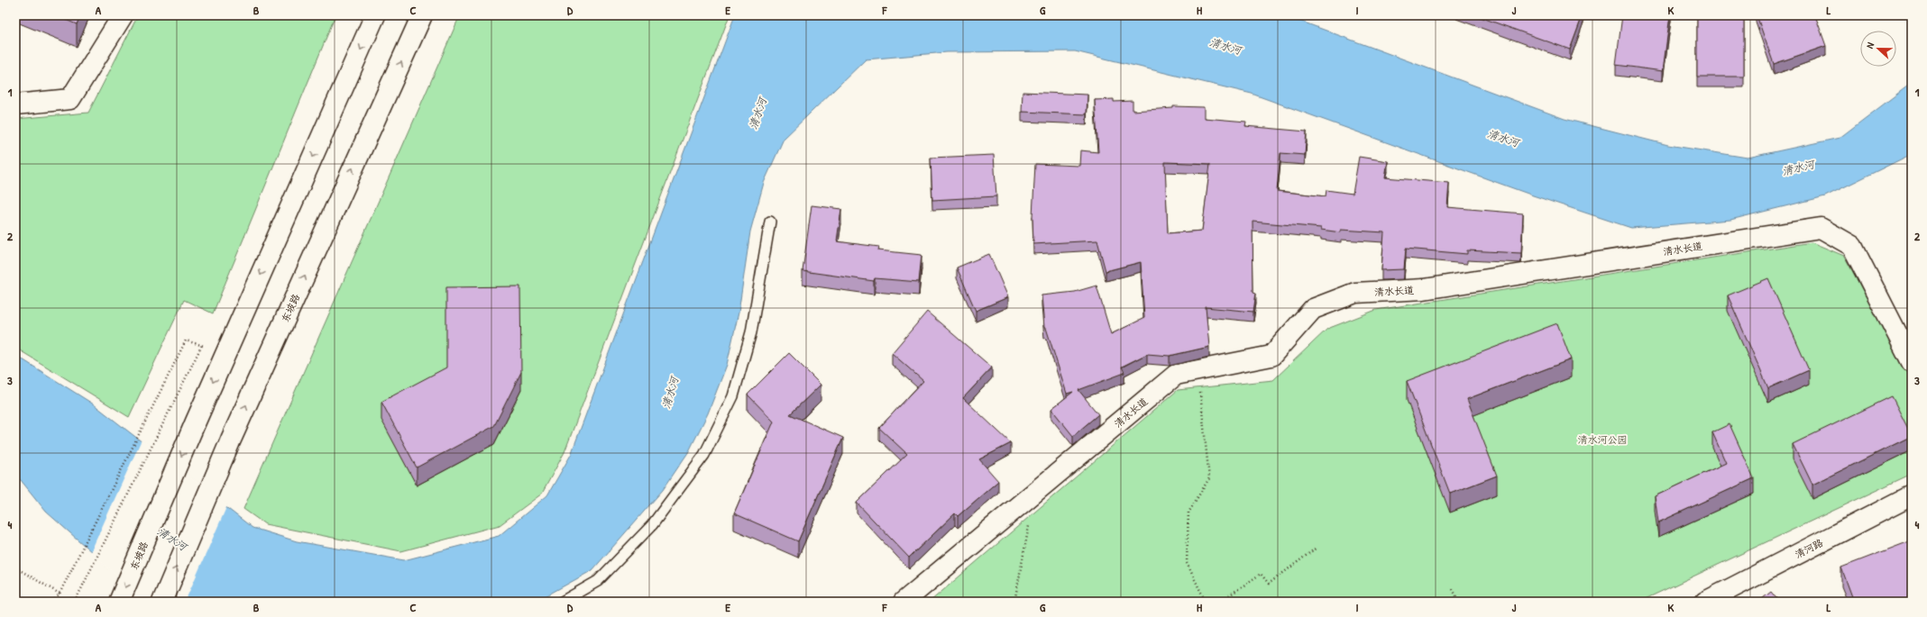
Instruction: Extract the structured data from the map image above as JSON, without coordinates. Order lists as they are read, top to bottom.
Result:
{
  "streets": {
    "street": ["清水长道", "东坡路", "清河路"]
  },
  "water": ["清水河"],
  "parks": ["清水河公园"],
  "north": "left",
  "grid": {
    "columns": [
      "A",
      "B",
      "C",
      "D",
      "E",
      "F",
      "G",
      "H",
      "I",
      "J",
      "K",
      "L"
    ],
    "rows": [
      "1",
      "2",
      "3",
      "4"
    ]
  }
}
